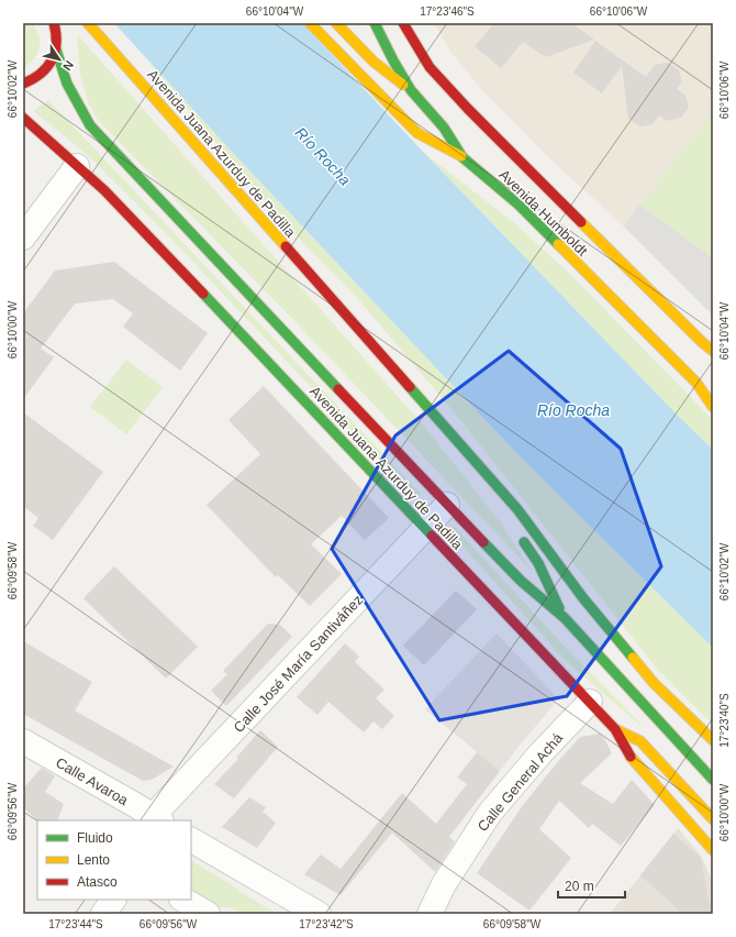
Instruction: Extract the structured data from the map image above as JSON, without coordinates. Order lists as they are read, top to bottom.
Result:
{
  "streets": {
    "main road": ["Avenida Juana Azurduy de Padilla", "Avenida Humboldt"],
    "street": ["Calle José María Santiváñez", "Calle Avaroa", "Calle General Achá"]
  },
  "crossings": [
    ["Avenida Juana Azurduy de Padilla", "Calle José María Santiváñez"],
    ["Avenida Juana Azurduy de Padilla", "Calle General Achá"],
    ["Calle José María Santiváñez", "Calle Avaroa"]
  ],
  "water": ["Río Rocha"],
  "legend": ["Fluido", "Lento", "Atasco"],
  "scale_bar": "20 m",
  "north": "bottom right",
  "coordinates": [
    "66°10'04\"W",
    "17°23'46\"S",
    "66°10'06\"W",
    "66°10'02\"W",
    "66°10'00\"W",
    "66°09'58\"W",
    "17°23'40\"S",
    "66°09'56\"W",
    "17°23'44\"S",
    "17°23'42\"S"
  ]
}
